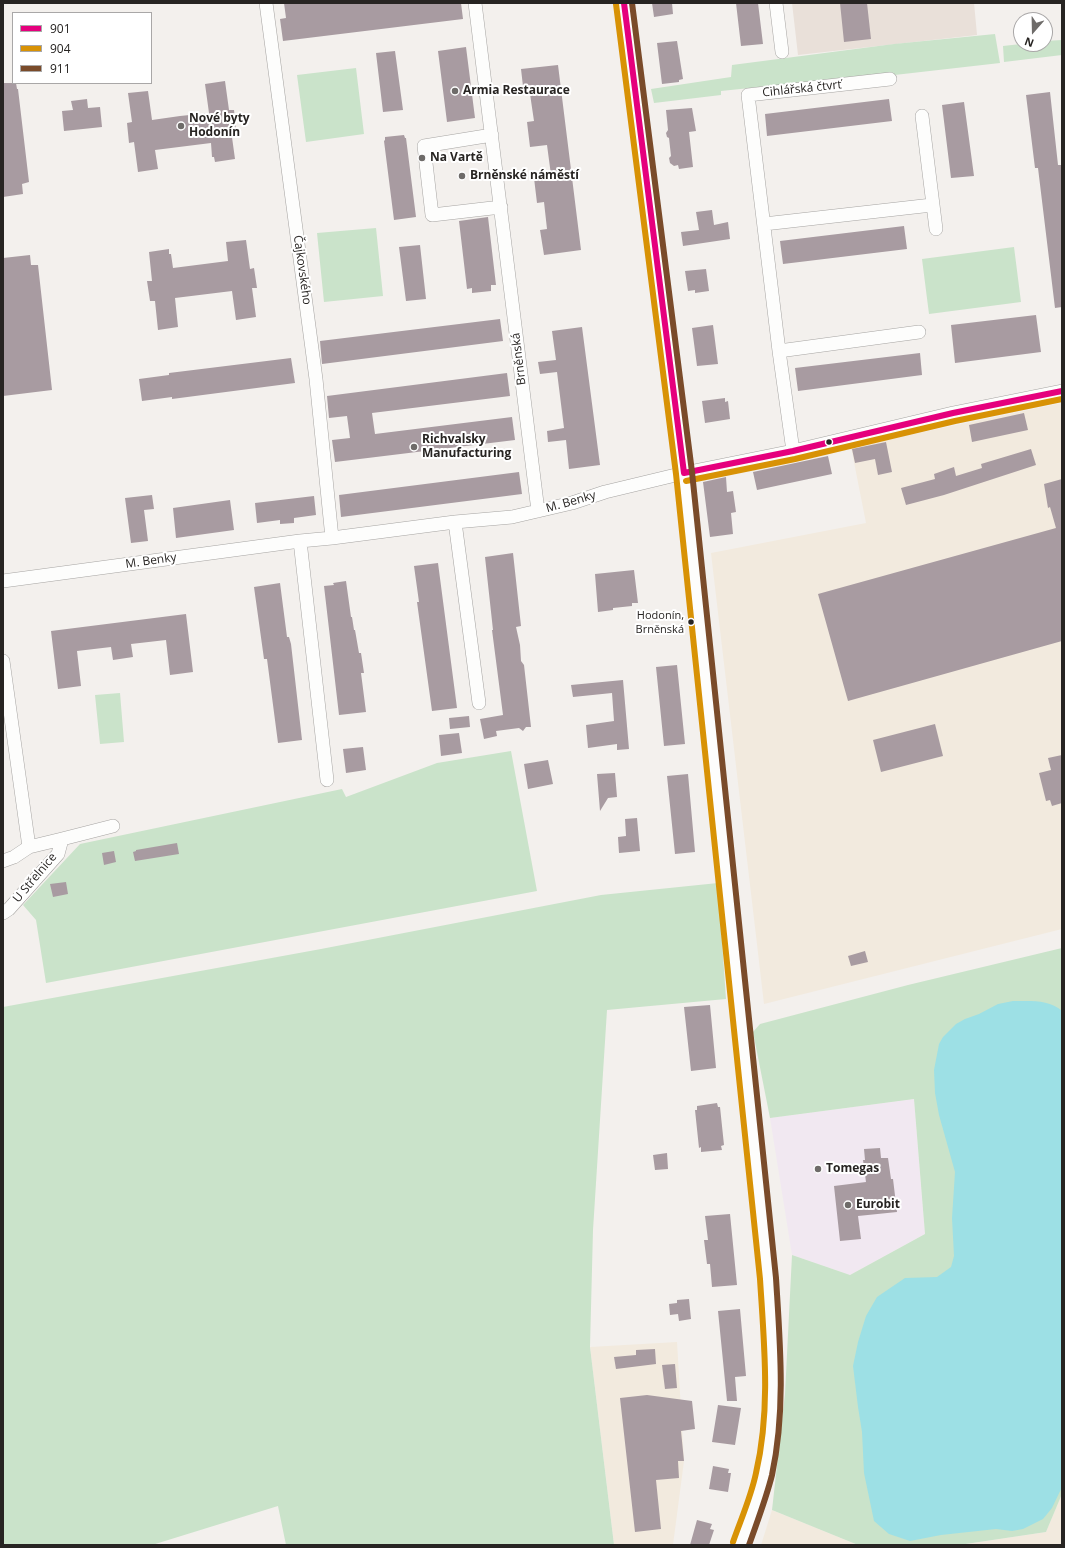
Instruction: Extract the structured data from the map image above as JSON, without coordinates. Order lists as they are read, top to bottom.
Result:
{
  "streets": {
    "street": [
      "Cihlářská čtvrť",
      "Čajkovského",
      "Brněnská",
      "M. Benky",
      "U Střelnice"
    ]
  },
  "crossings": [
    ["Cihlářská čtvrť", "M. Benky"],
    ["Čajkovského", "M. Benky"],
    ["Brněnská", "M. Benky"]
  ],
  "places": [
    "Armia Restaurace",
    "Nové byty Hodonín",
    "Na Vartě",
    "Brněnské náměstí",
    "Richvalsky Manufacturing",
    "Hodonín, Brněnská",
    "Tomegas",
    "Eurobit"
  ],
  "lines": ["transit line 901", "transit line 911", "transit line 904"],
  "legend": ["901", "904", "911"],
  "north": "bottom"
}
